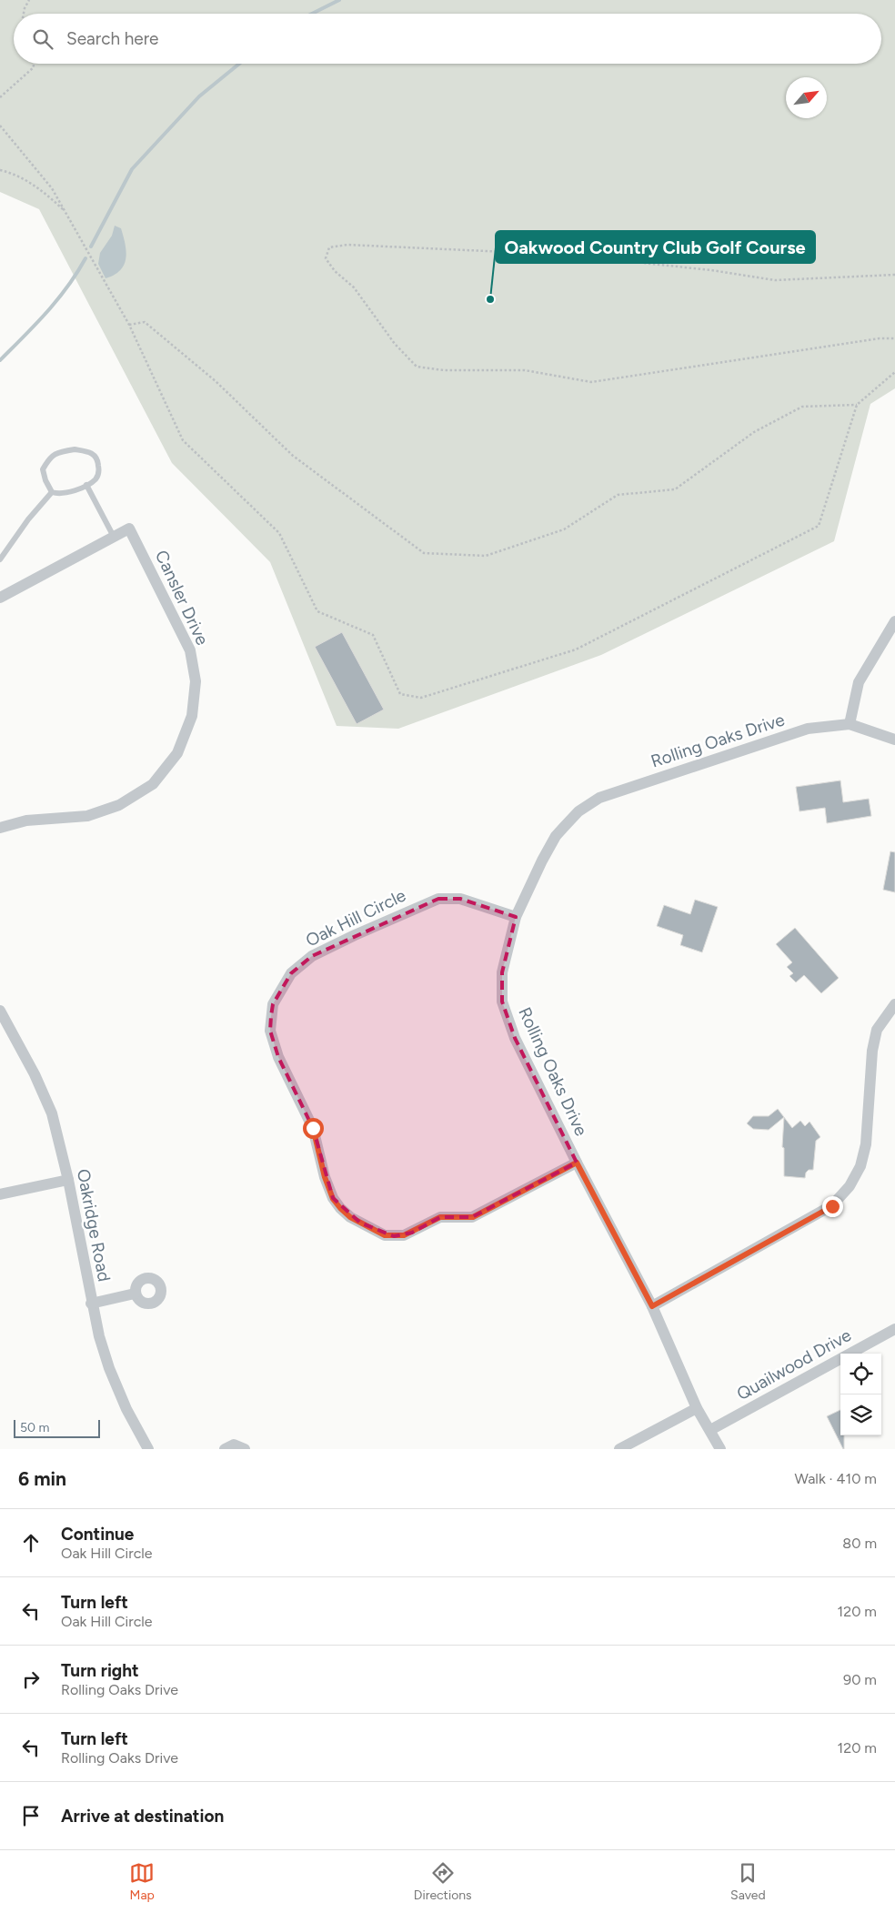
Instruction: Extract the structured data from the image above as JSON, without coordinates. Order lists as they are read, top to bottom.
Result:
{
  "streets": {
    "street": [
      "Cansler Drive",
      "Rolling Oaks Drive",
      "Oak Hill Circle",
      "Oakridge Road",
      "Quailwood Drive"
    ]
  },
  "crossings": [
    ["Rolling Oaks Drive", "Oak Hill Circle"],
    ["Rolling Oaks Drive", "Quailwood Drive"]
  ],
  "places": ["Oakwood Country Club Golf Course"],
  "scale_bar": "50 m",
  "north": "top right",
  "page": {
    "search": "Search here",
    "scale": "50 m",
    "heading": ["6 min", "Walk · 410 m"],
    "list": [
      ["Continue", "Oak Hill Circle", "80 m"],
      ["Turn left", "Oak Hill Circle", "120 m"],
      ["Turn right", "Rolling Oaks Drive", "90 m"],
      ["Turn left", "Rolling Oaks Drive", "120 m"],
      "Arrive at destination"
    ],
    "nav": ["Map", "Directions", "Saved"]
  }
}
